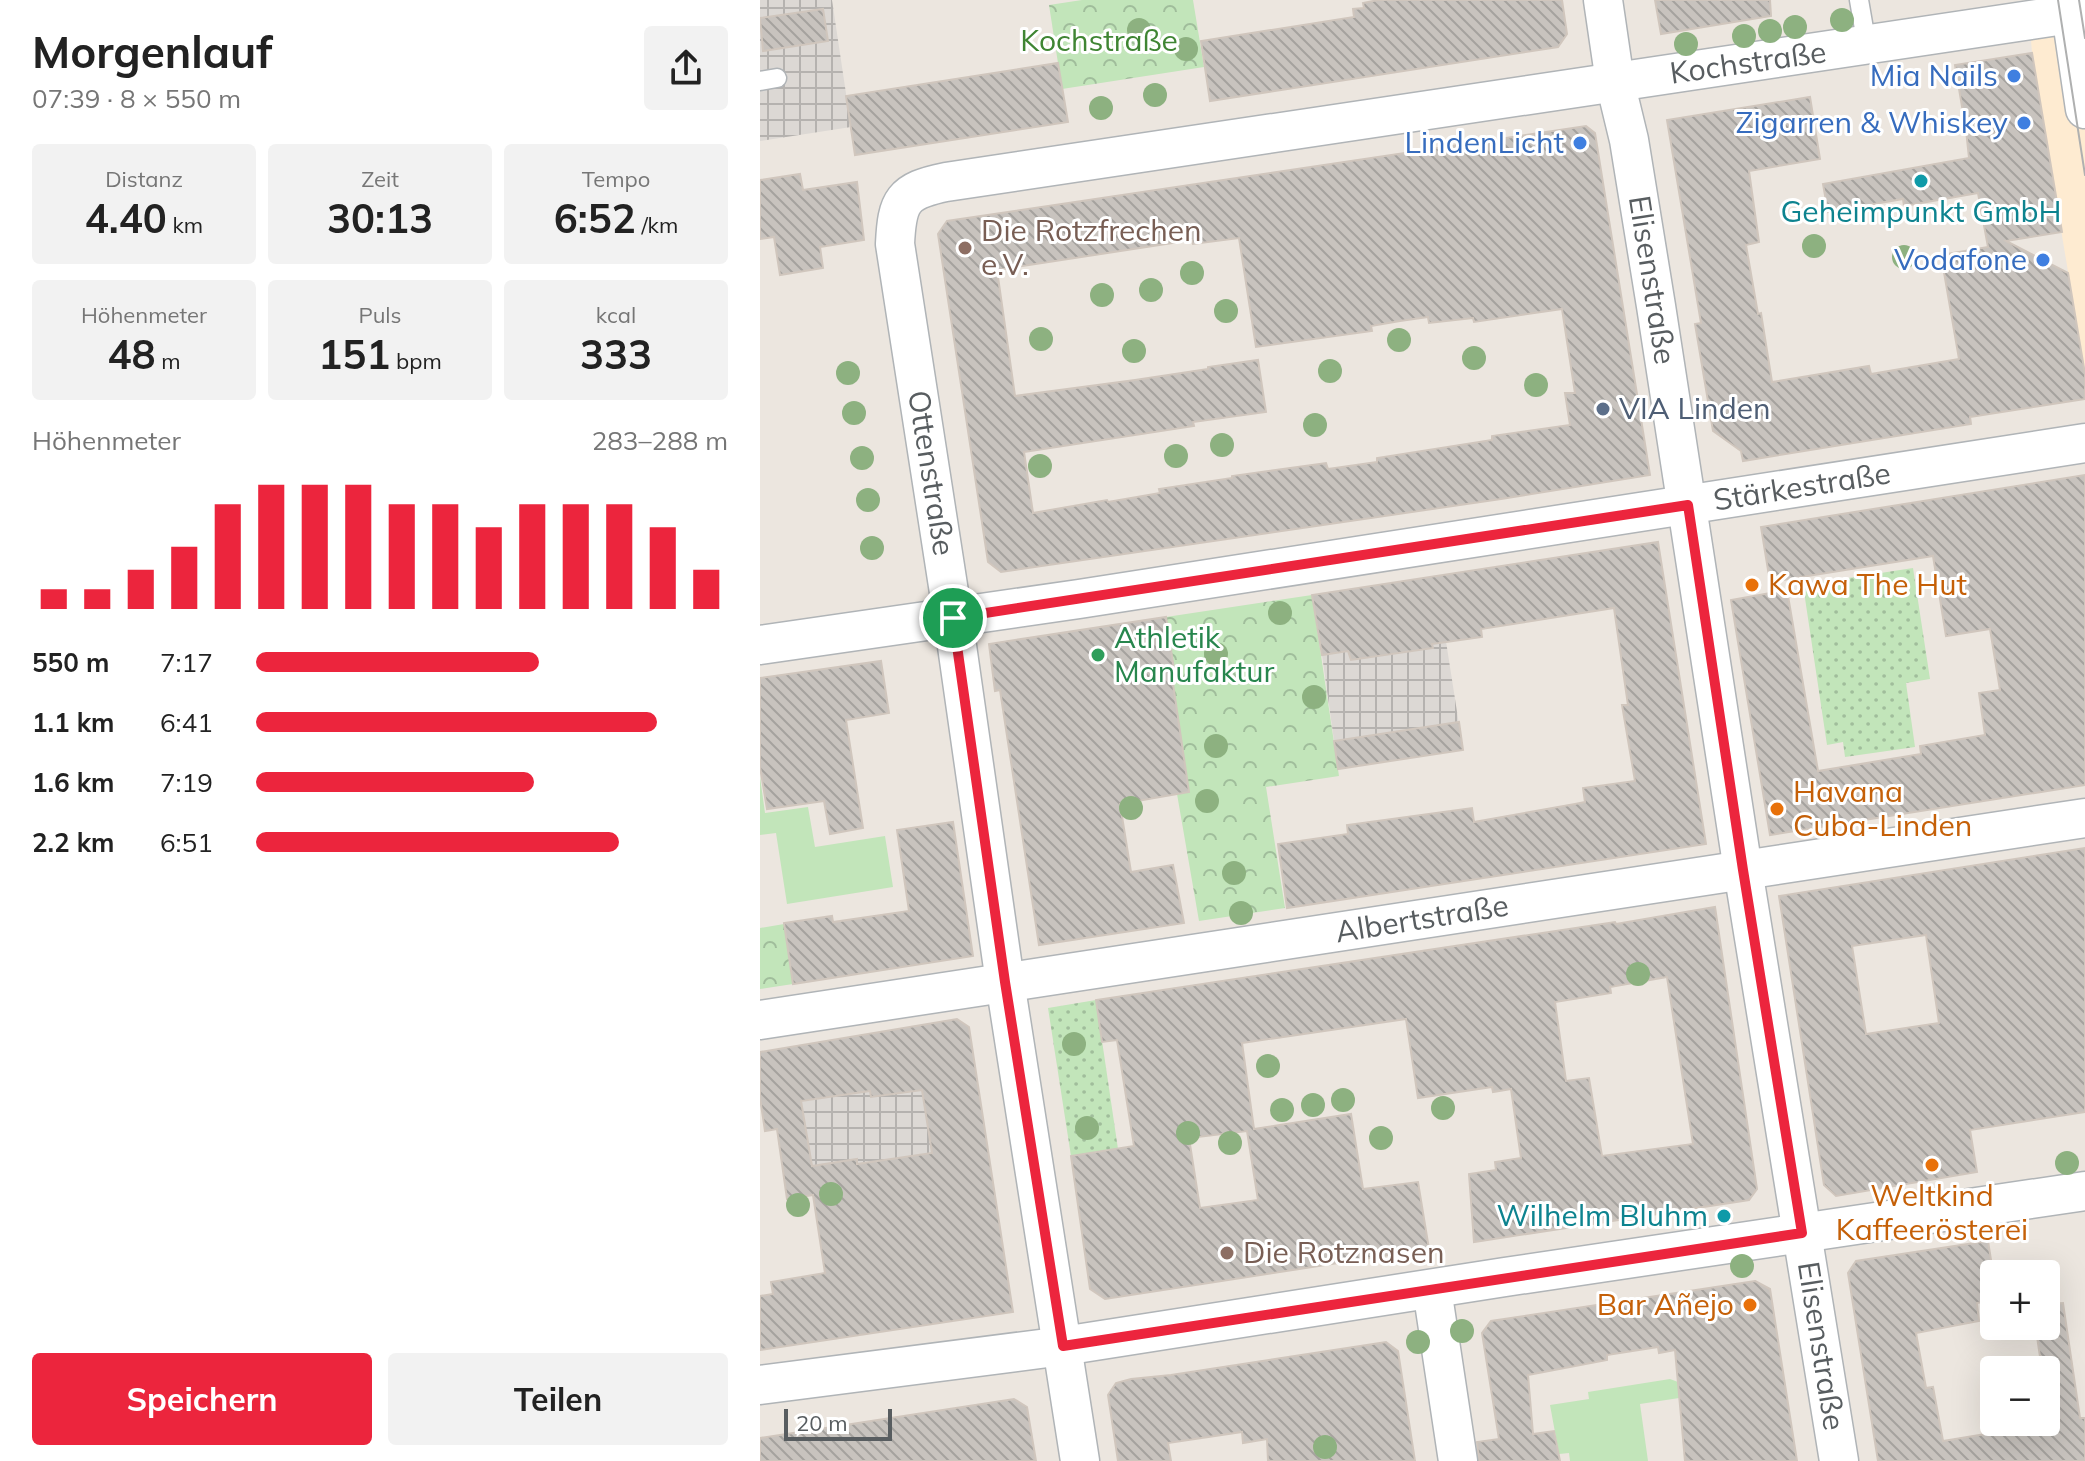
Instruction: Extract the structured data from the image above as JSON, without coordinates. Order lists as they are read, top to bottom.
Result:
{
  "streets": {
    "street": [
      "Kochstraße",
      "Elisenstraße",
      "Ottenstraße",
      "Stärkestraße",
      "Albertstraße"
    ]
  },
  "crossings": [
    ["Kochstraße", "Elisenstraße"],
    ["Kochstraße", "Ottenstraße"],
    ["Elisenstraße", "Stärkestraße"],
    ["Elisenstraße", "Albertstraße"],
    ["Ottenstraße", "Stärkestraße"],
    ["Ottenstraße", "Albertstraße"]
  ],
  "parks": ["Kochstraße"],
  "places": [
    "Mia Nails",
    "Zigarren & Whiskey",
    "LindenLicht",
    "Geheimpunkt GmbH",
    "Die Rotzfrechen e.V.",
    "Vodafone",
    "VIA Linden",
    "Kawa The Hut",
    "Athletik Manufaktur",
    "Havana Cuba-Linden",
    "Weltkind Kaffeerösterei",
    "Wilhelm Bluhm",
    "Die Rotznasen",
    "Bar Añejo"
  ],
  "scale_bar": "20 m",
  "page": {
    "heading": ["Morgenlauf", "07:39 · 8 × 550 m"],
    "stats": [
      ["Distanz", "4.40 km"],
      ["Zeit", "30:13"],
      ["Tempo", "6:52 /km"],
      ["Höhenmeter", "48 m"],
      ["Puls", "151 bpm"],
      ["kcal", "333"]
    ],
    "chart": ["Höhenmeter", "283–288 m"],
    "list": [
      {
        "name": "550 m",
        "note": "7:17"
      },
      {
        "name": "1.1 km",
        "note": "6:41"
      },
      {
        "name": "1.6 km",
        "note": "7:19"
      },
      {
        "name": "2.2 km",
        "note": "6:51"
      }
    ],
    "map_buttons": ["+", "−"],
    "buttons": ["Speichern", "Teilen"],
    "scale": "20 m"
  }
}
